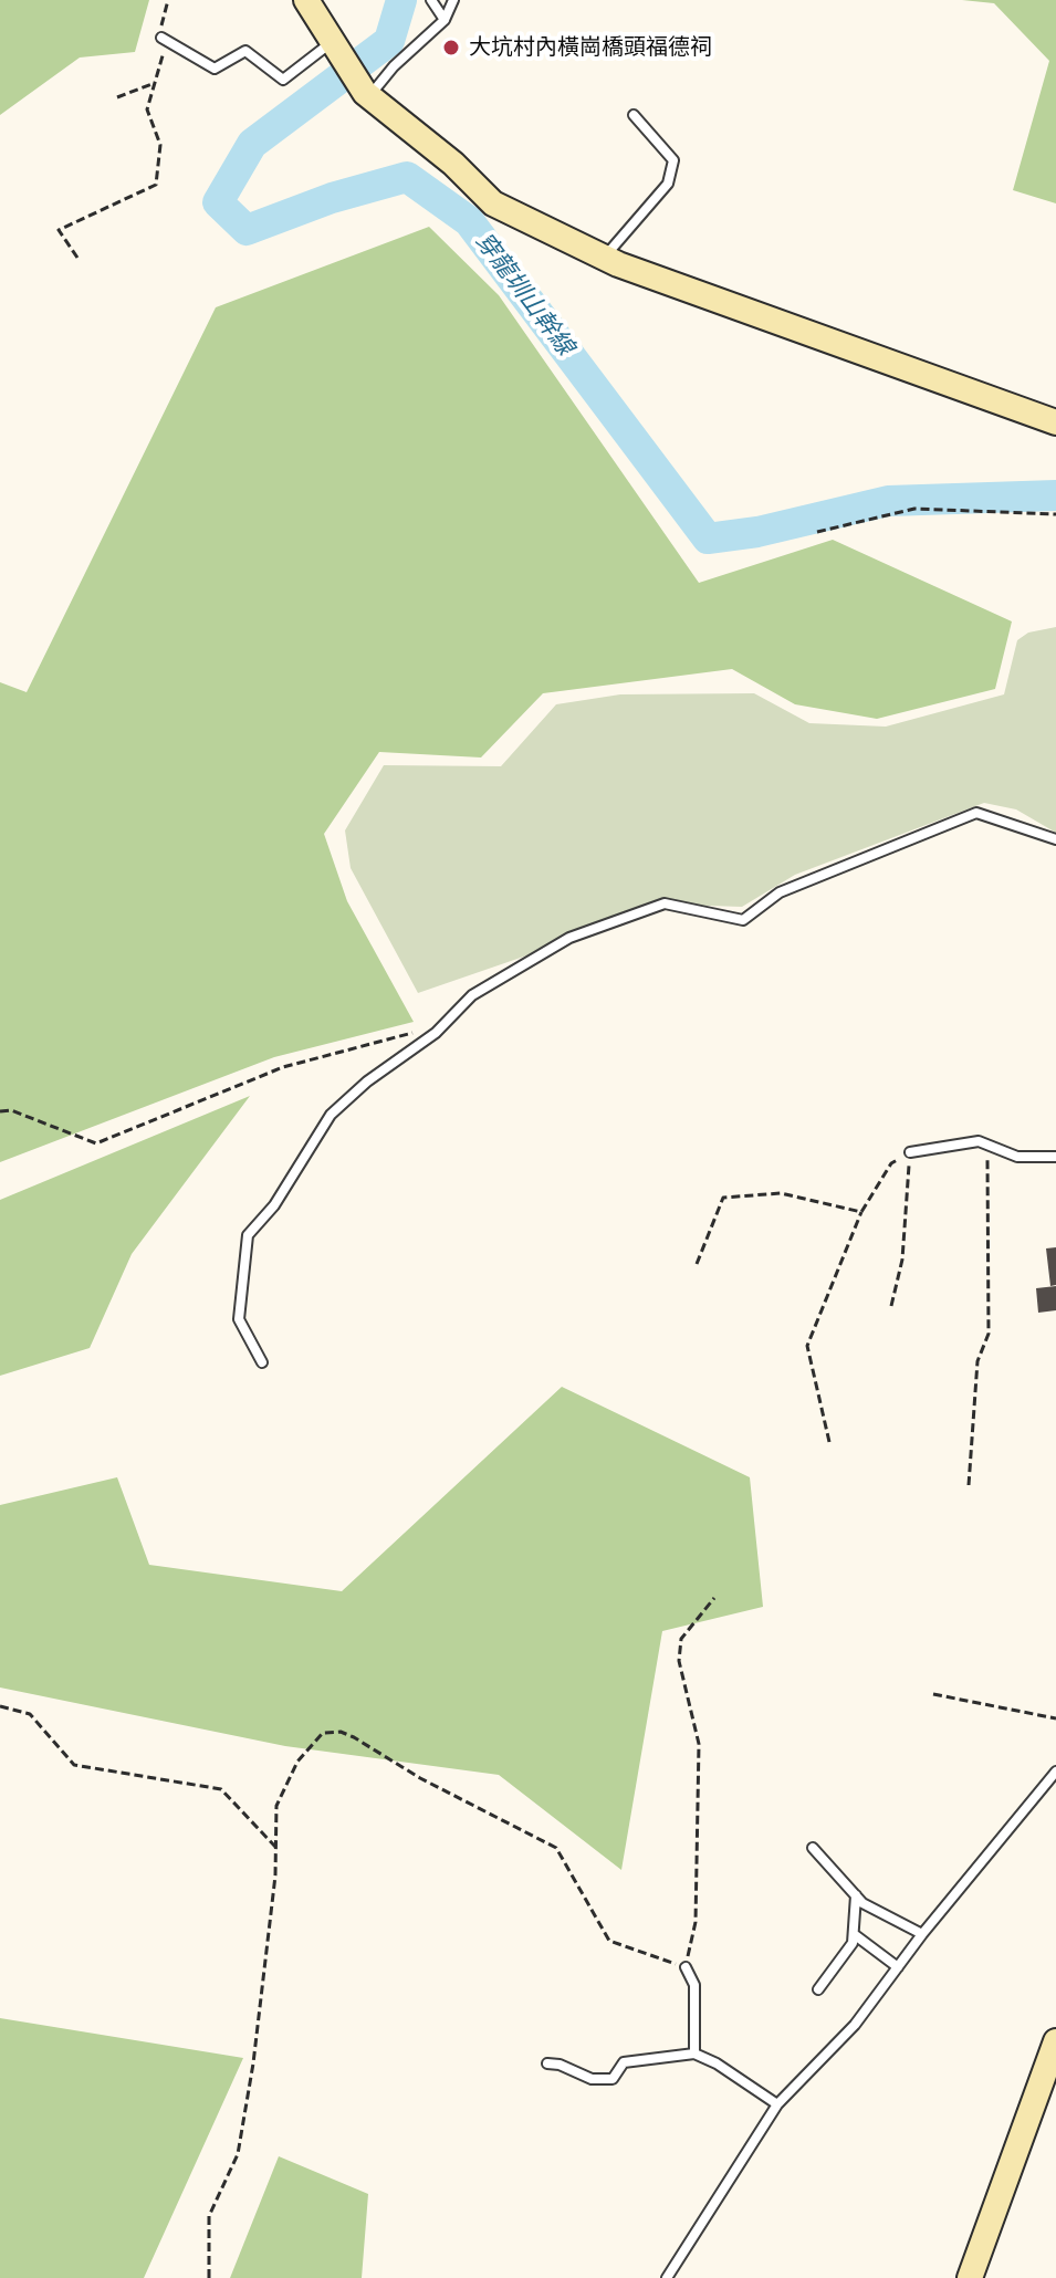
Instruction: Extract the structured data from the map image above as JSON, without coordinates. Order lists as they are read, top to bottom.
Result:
{
  "water": ["穿龍圳山幹線"],
  "places": ["大坑村內橫崗橋頭福德祠"]
}
